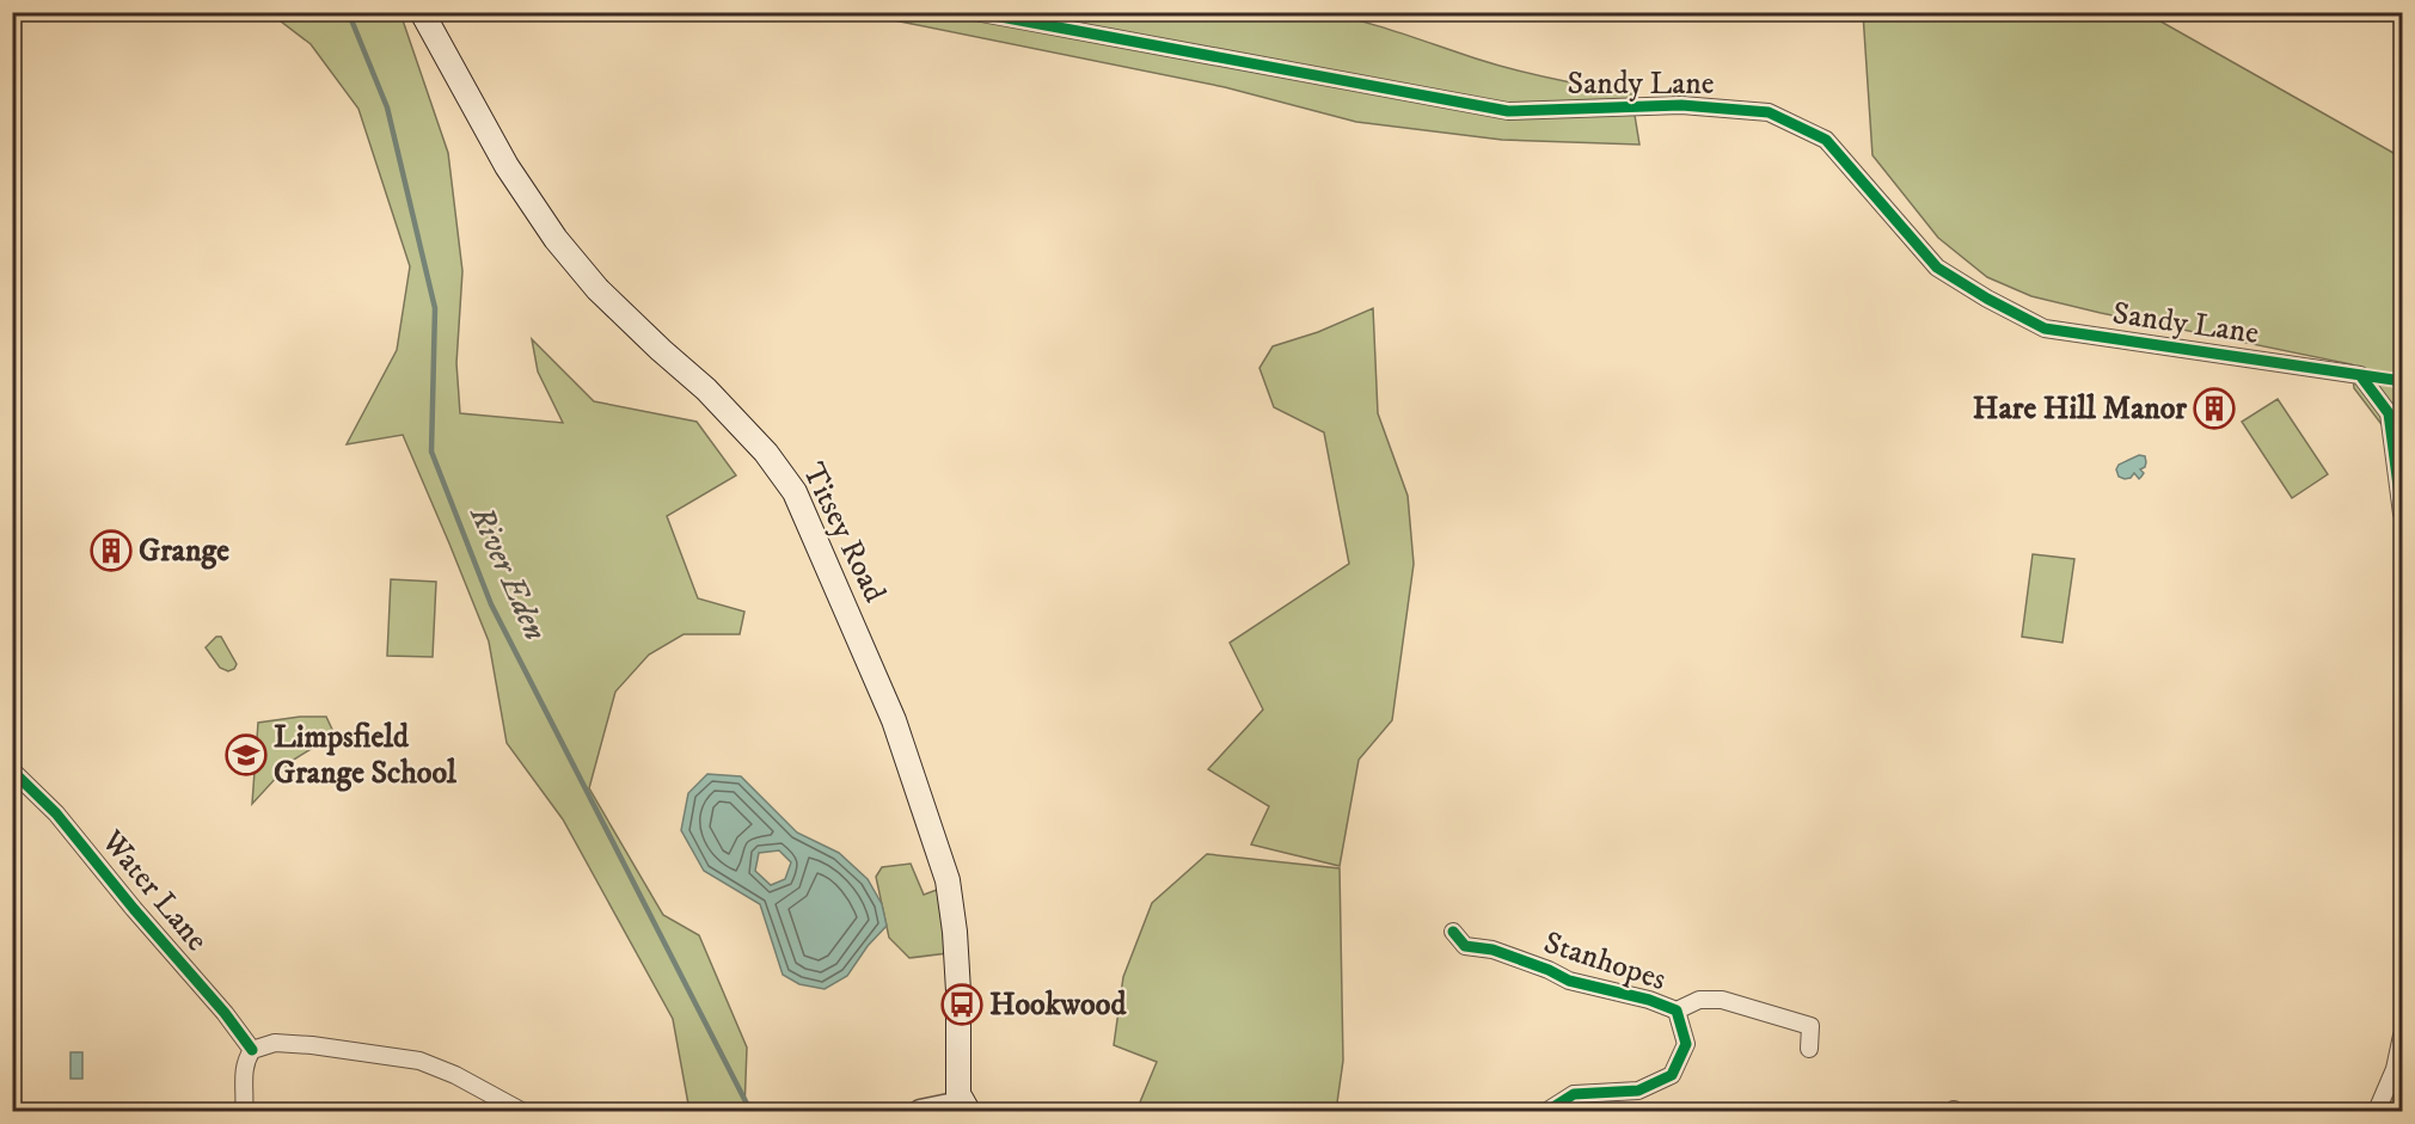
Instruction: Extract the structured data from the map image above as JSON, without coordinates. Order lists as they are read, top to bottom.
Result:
{
  "streets": {
    "main road": ["Titsey Road"],
    "street": ["Sandy Lane", "Water Lane", "Stanhopes"]
  },
  "water": ["River Eden"],
  "places": {
    "building": ["Hare Hill Manor", "Grange"],
    "school or university": ["Limpsfield Grange School"],
    "bus stop": ["Hookwood"]
  }
}
